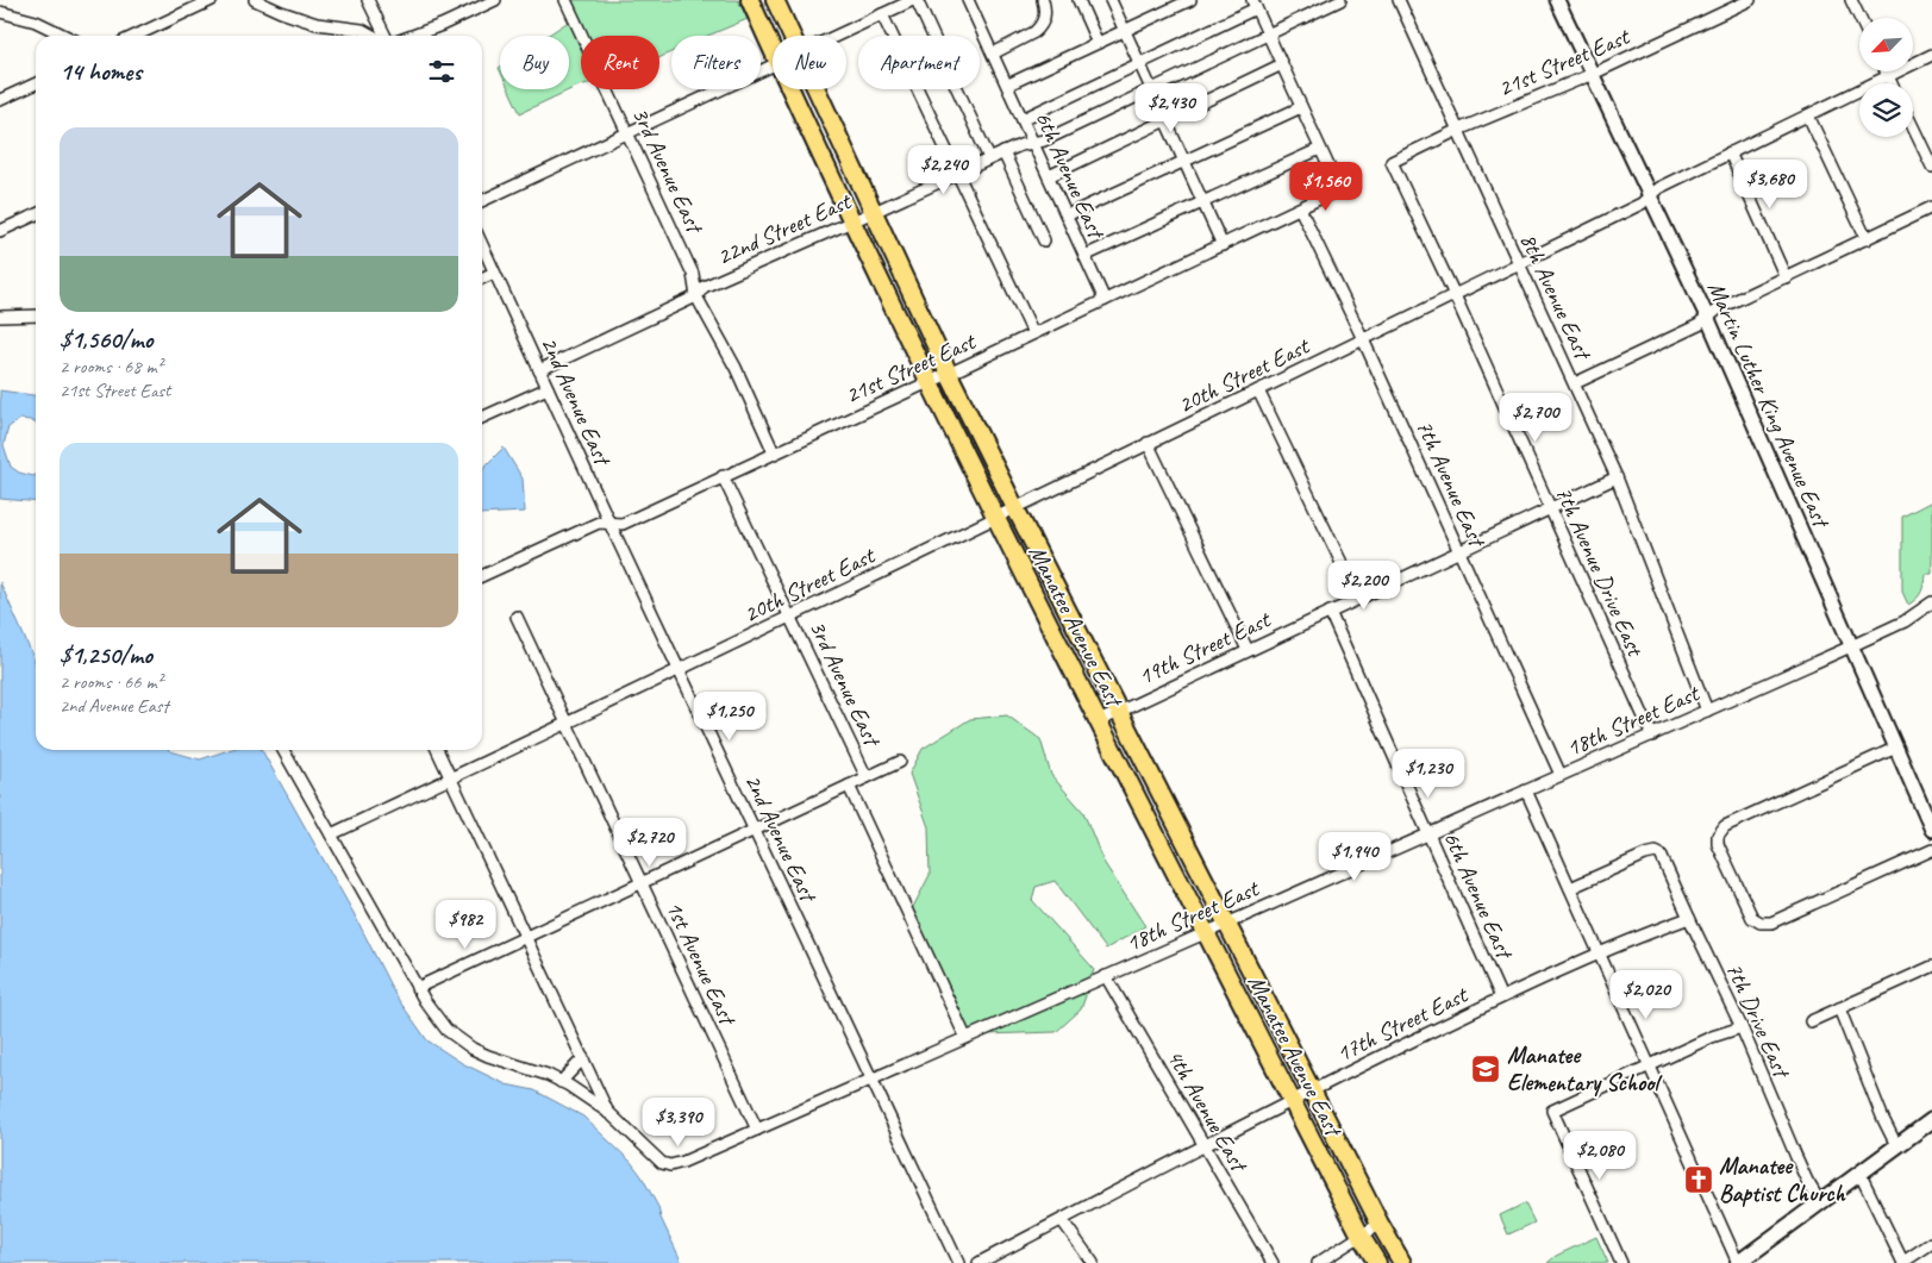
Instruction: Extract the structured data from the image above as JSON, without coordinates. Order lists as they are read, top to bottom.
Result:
{
  "streets": {
    "main road": ["Manatee Avenue East"],
    "street": [
      "21st Street East",
      "3rd Avenue East",
      "6th Avenue East",
      "22nd Street East",
      "8th Avenue East",
      "20th Street East",
      "2nd Avenue East",
      "Martin Luther King Avenue East",
      "7th Avenue East",
      "7th Avenue Drive East",
      "19th Street East",
      "18th Street East",
      "1st Avenue East",
      "7th Drive East",
      "17th Street East",
      "4th Avenue East"
    ]
  },
  "crossings": [
    ["21st Street East", "3rd Avenue East"],
    ["21st Street East", "6th Avenue East"],
    ["21st Street East", "8th Avenue East"],
    ["21st Street East", "2nd Avenue East"],
    ["21st Street East", "Martin Luther King Avenue East"],
    ["21st Street East", "7th Avenue East"],
    ["21st Street East", "7th Avenue Drive East"],
    ["21st Street East", "Manatee Avenue East"],
    ["3rd Avenue East", "22nd Street East"],
    ["3rd Avenue East", "20th Street East"],
    ["6th Avenue East", "22nd Street East"],
    ["6th Avenue East", "19th Street East"],
    ["6th Avenue East", "18th Street East"],
    ["6th Avenue East", "17th Street East"],
    ["22nd Street East", "2nd Avenue East"],
    ["22nd Street East", "Manatee Avenue East"],
    ["8th Avenue East", "20th Street East"],
    ["8th Avenue East", "19th Street East"],
    ["8th Avenue East", "18th Street East"],
    ["20th Street East", "2nd Avenue East"],
    ["20th Street East", "Martin Luther King Avenue East"],
    ["20th Street East", "7th Avenue East"],
    ["20th Street East", "7th Avenue Drive East"],
    ["20th Street East", "Manatee Avenue East"],
    ["20th Street East", "1st Avenue East"],
    ["2nd Avenue East", "18th Street East"],
    ["Martin Luther King Avenue East", "18th Street East"],
    ["7th Avenue East", "19th Street East"],
    ["7th Avenue East", "18th Street East"],
    ["7th Avenue Drive East", "19th Street East"],
    ["7th Avenue Drive East", "18th Street East"],
    ["Manatee Avenue East", "19th Street East"],
    ["Manatee Avenue East", "18th Street East"],
    ["Manatee Avenue East", "17th Street East"],
    ["18th Street East", "1st Avenue East"],
    ["18th Street East", "4th Avenue East"],
    ["7th Drive East", "17th Street East"],
    ["17th Street East", "4th Avenue East"]
  ],
  "places": {
    "school or university": ["Manatee Elementary School"],
    "church": ["Manatee Baptist Church"]
  },
  "north": "bottom left",
  "page": {
    "chip": [
      "Buy",
      "Rent",
      "Filters",
      "New",
      "Apartment"
    ],
    "heading": "14 homes",
    "price": [
      "$2,430",
      "$2,240",
      "$3,680",
      "$1,560",
      "$2,700",
      "$2,200",
      "$1,250",
      "$1,230",
      "$2,720",
      "$1,940",
      "$982",
      "$2,020",
      "$3,390",
      "$2,080"
    ],
    "list": [
      {
        "name": "$1,560/mo",
        "note": "2 rooms · 68 m² · 21st Street East"
      },
      {
        "name": "$1,250/mo",
        "note": "2 rooms · 66 m² · 2nd Avenue East"
      }
    ]
  }
}
